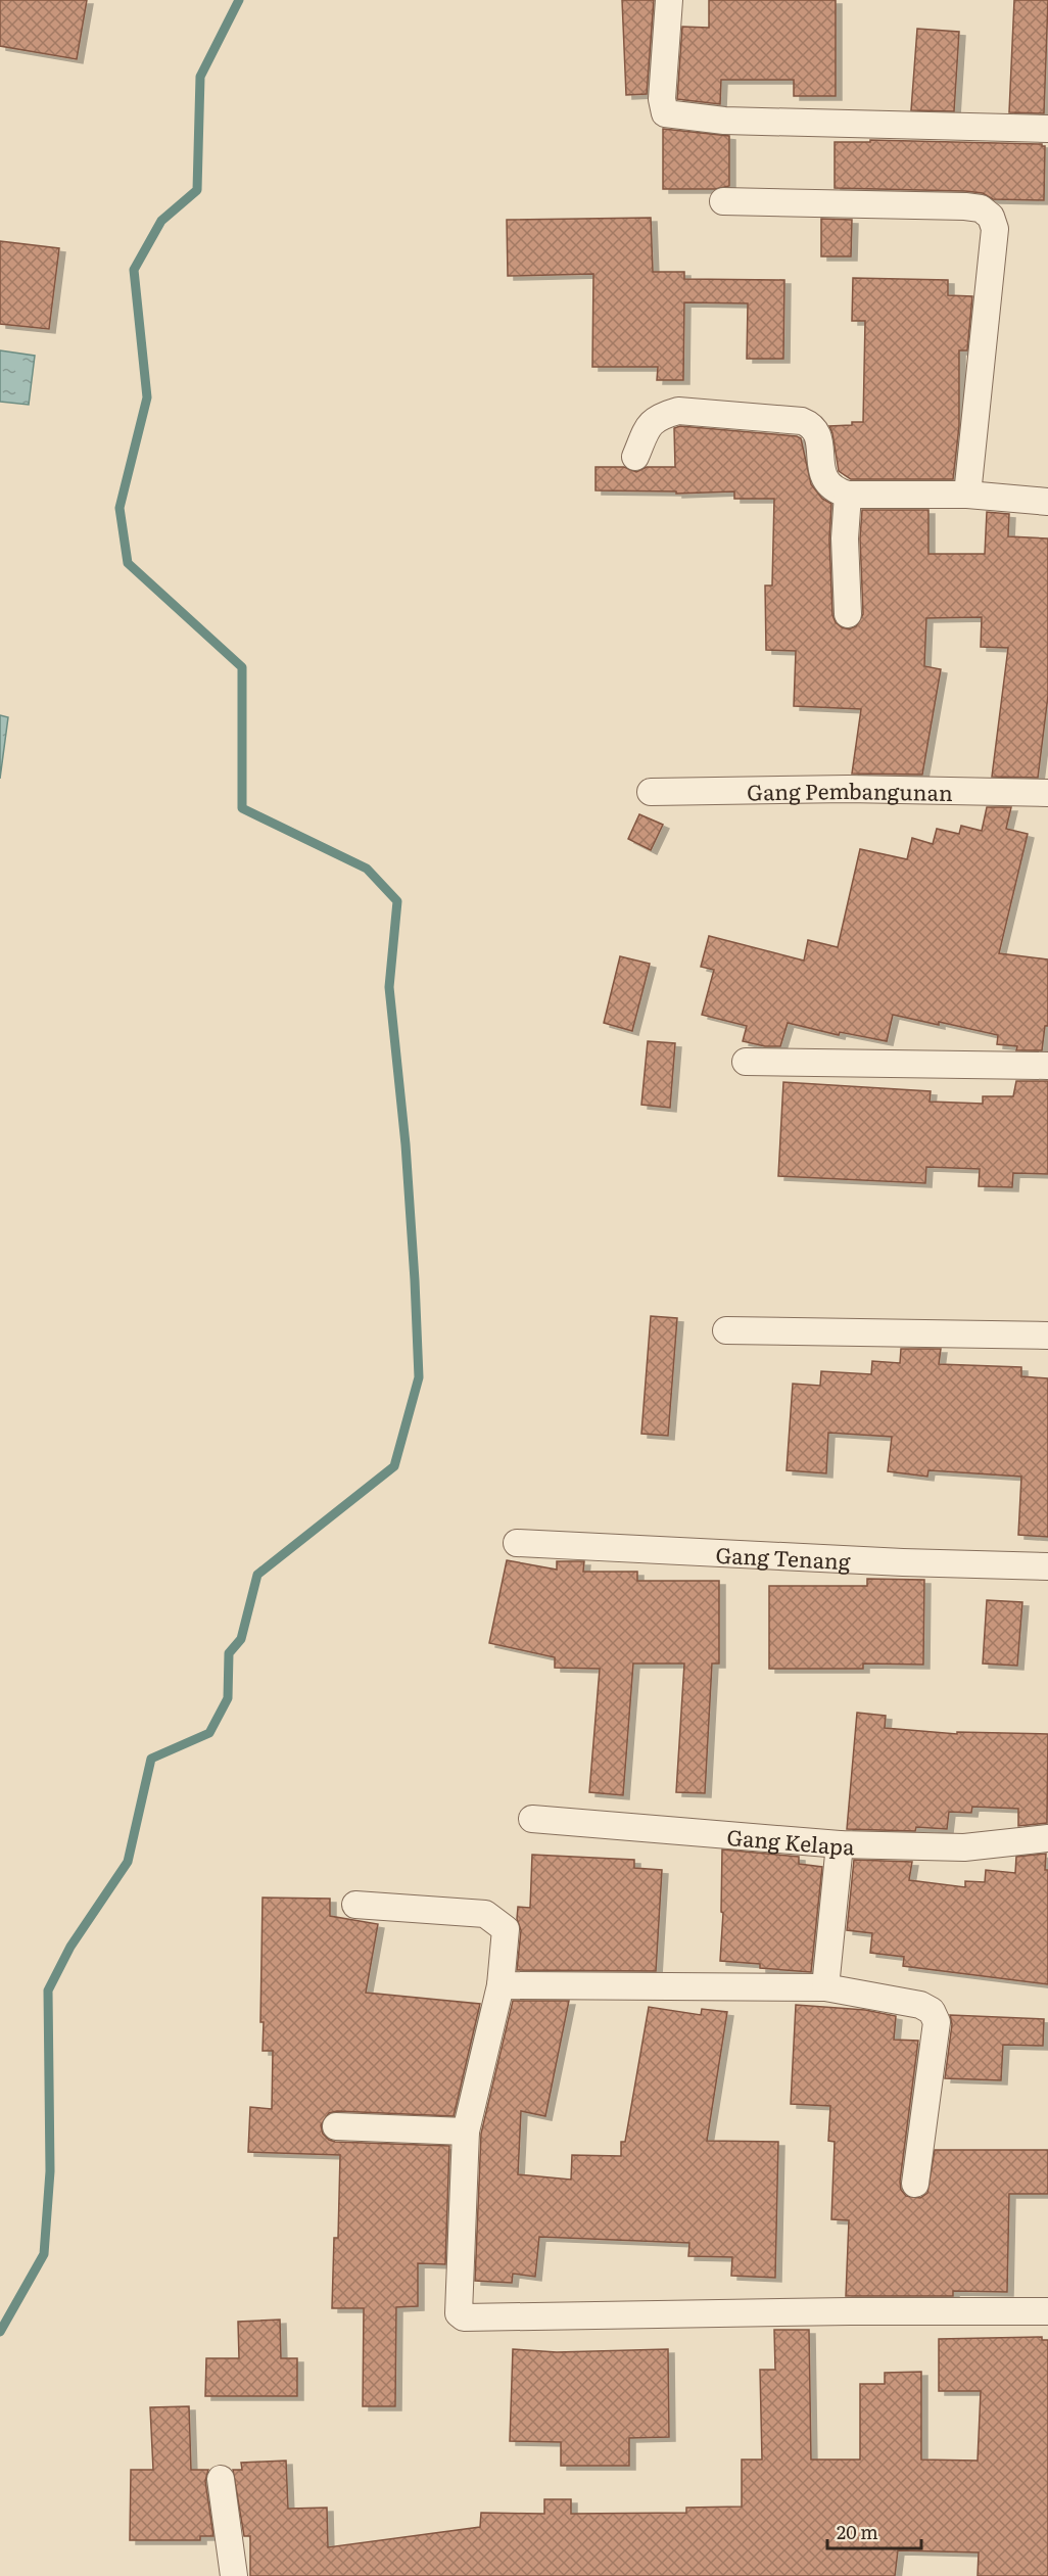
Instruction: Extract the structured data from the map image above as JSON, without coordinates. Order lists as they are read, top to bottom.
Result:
{
  "streets": {
    "street": ["Gang Pembangunan", "Gang Tenang", "Gang Kelapa"]
  },
  "scale_bar": "20 m"
}
